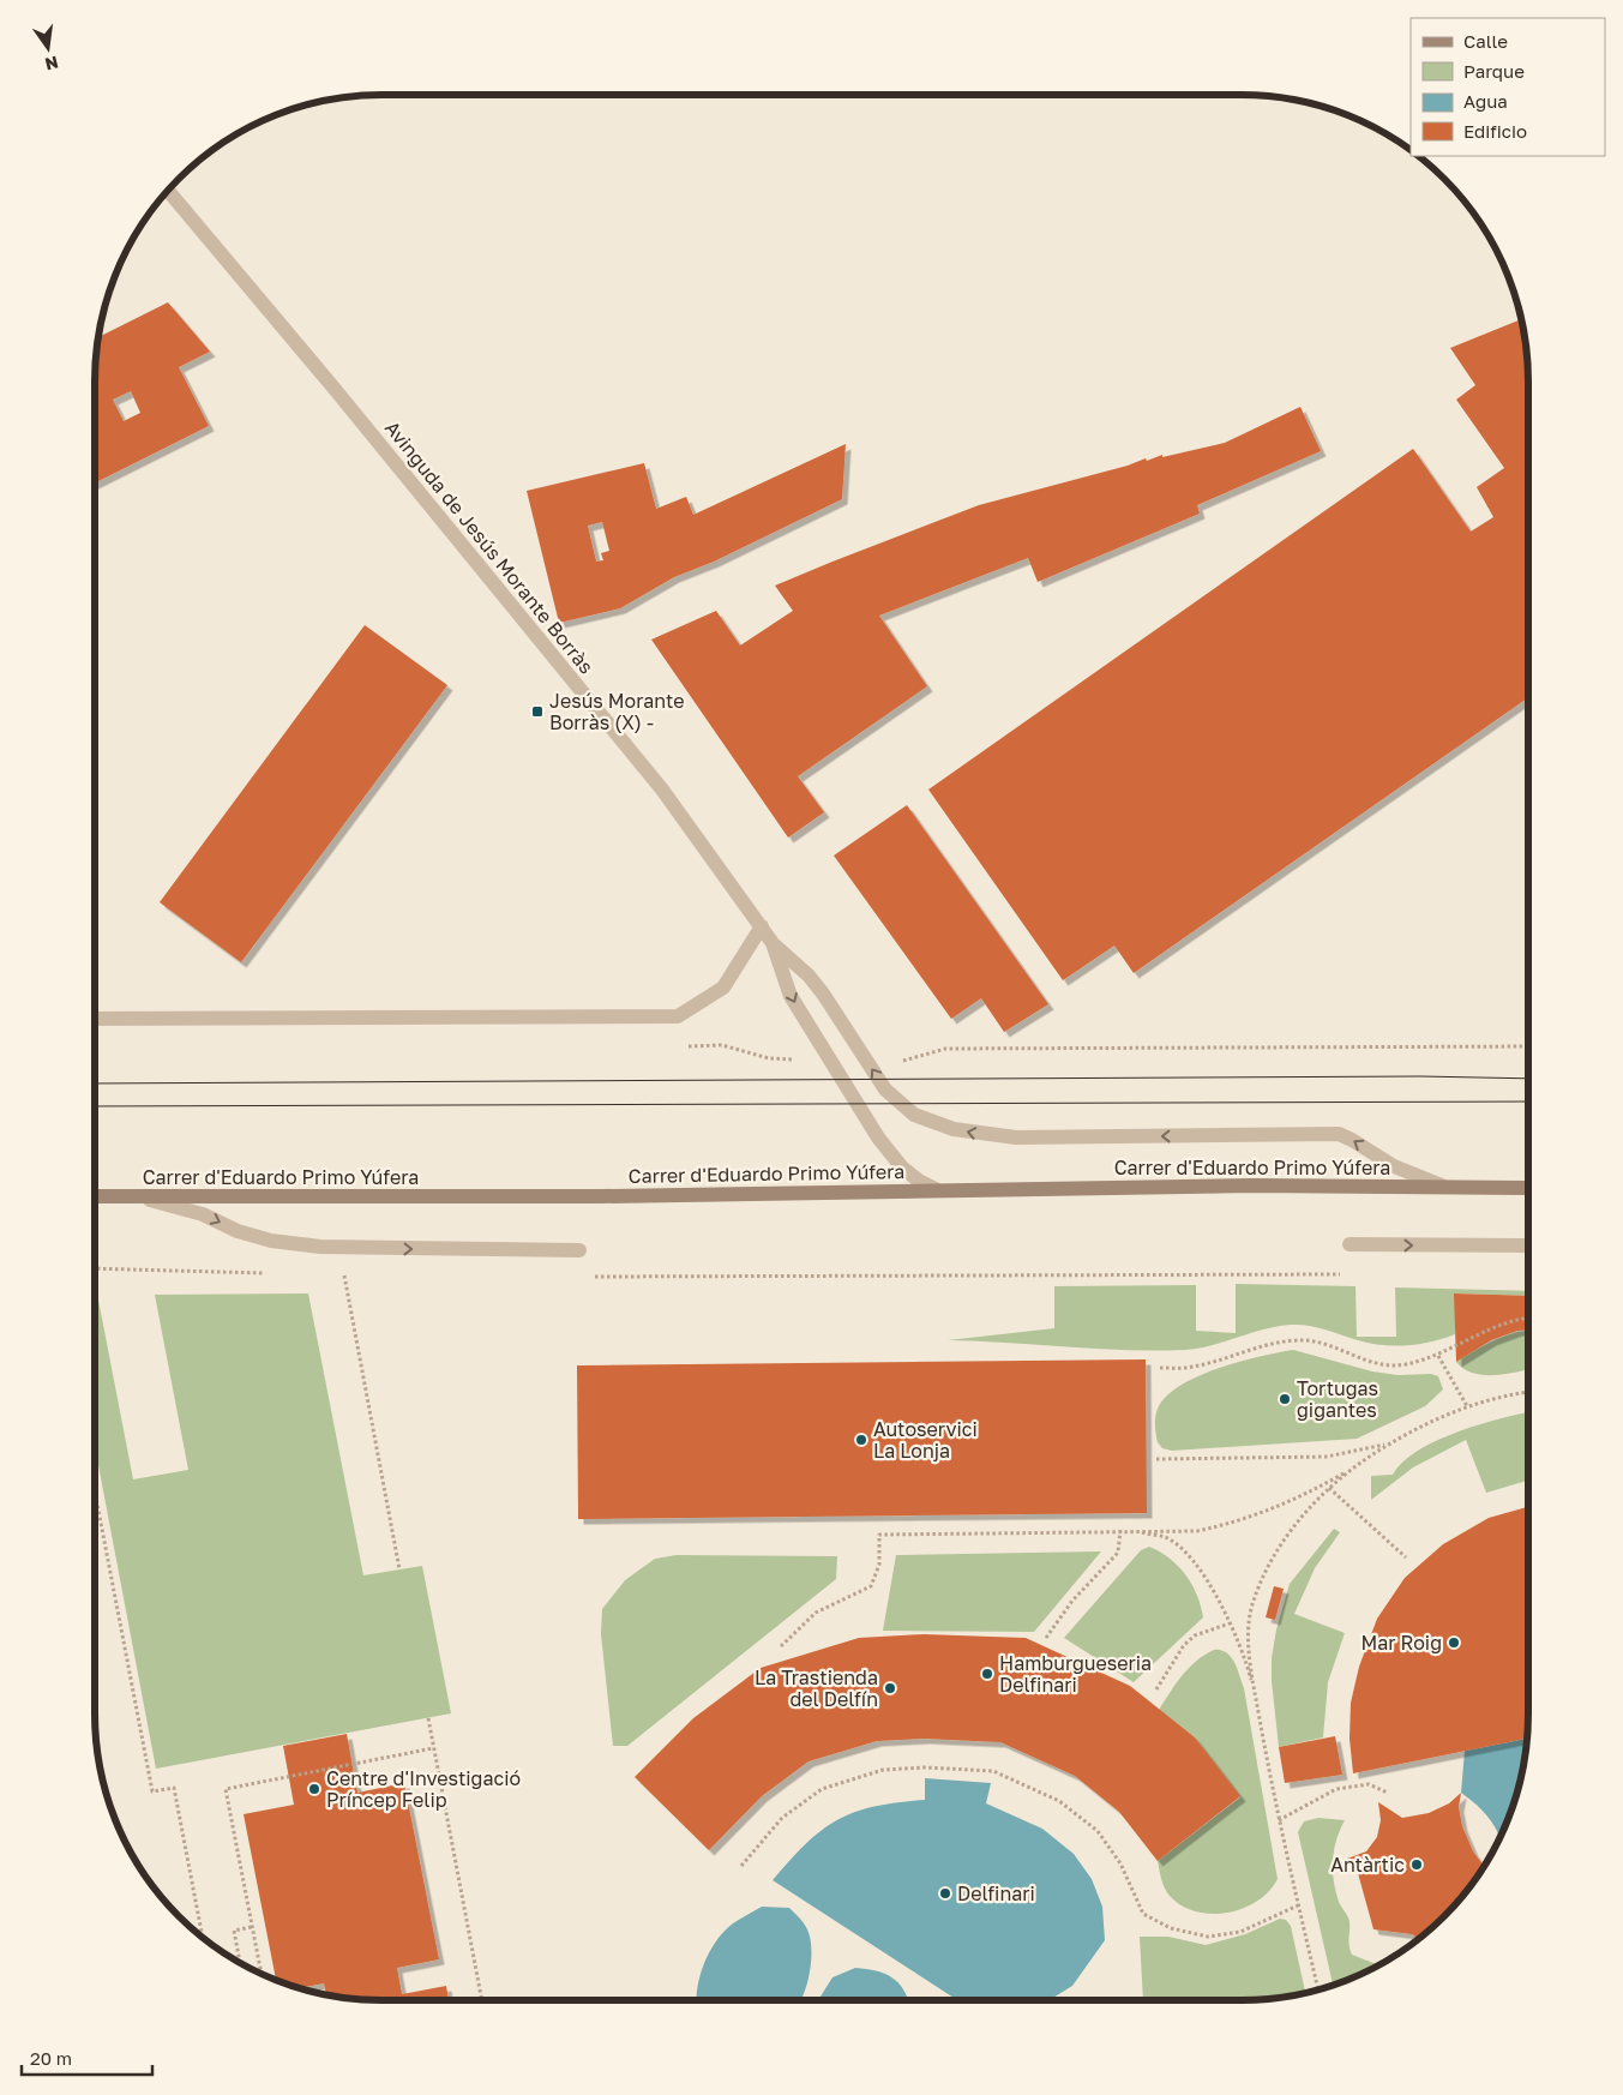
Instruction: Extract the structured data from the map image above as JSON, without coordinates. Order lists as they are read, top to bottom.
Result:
{
  "streets": {
    "main road": ["Carrer d'Eduardo Primo Yúfera"],
    "street": ["Avinguda de Jesús Morante Borràs"]
  },
  "crossings": [
    ["Avinguda de Jesús Morante Borràs", "Carrer d'Eduardo Primo Yúfera"]
  ],
  "places": {
    "transit": ["Jesús Morante Borràs (X) -"],
    "other": [
      "Tortugas gigantes",
      "Autoservici La Lonja",
      "Mar Roig",
      "Hamburgueseria Delfinari",
      "La Trastienda del Delfín",
      "Centre d'Investigació Príncep Felip",
      "Antàrtic",
      "Delfinari"
    ]
  },
  "legend": [
    "Calle",
    "Parque",
    "Agua",
    "Edificio"
  ],
  "scale_bar": "20 m",
  "north": "bottom"
}
